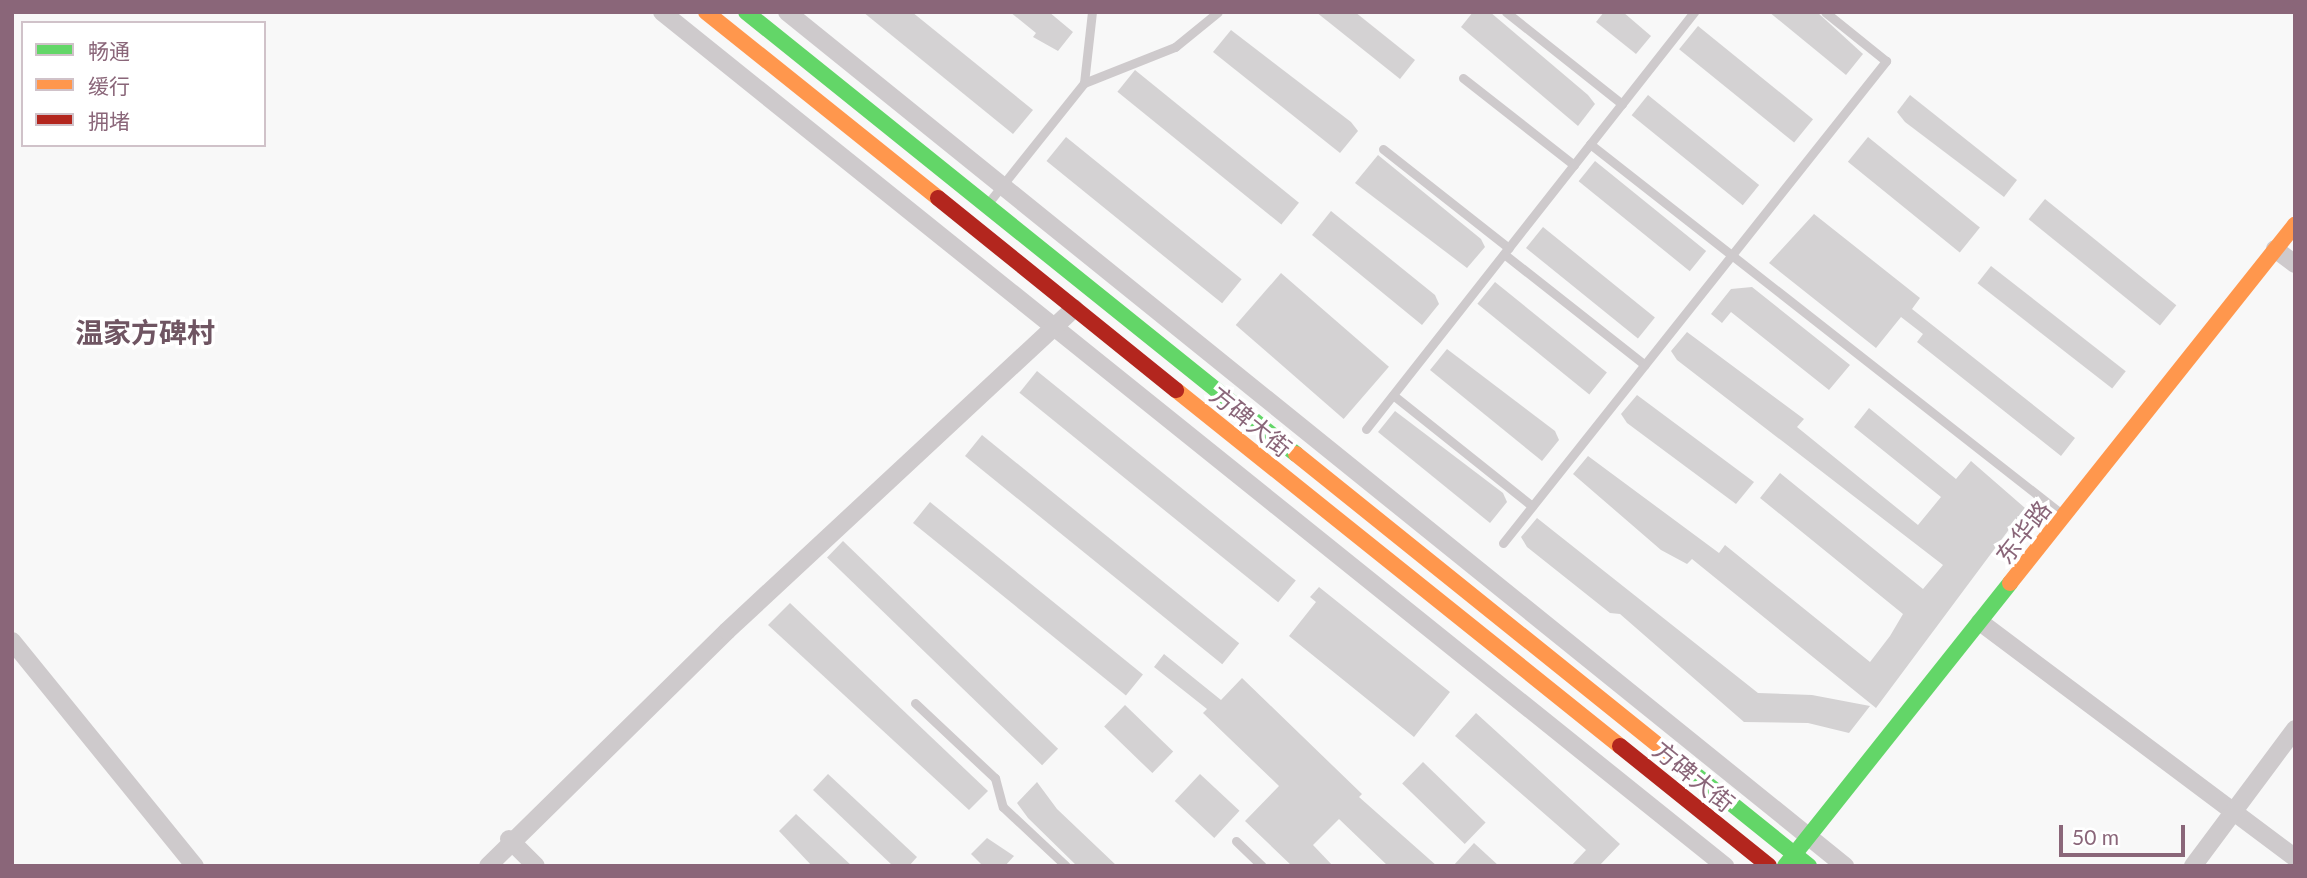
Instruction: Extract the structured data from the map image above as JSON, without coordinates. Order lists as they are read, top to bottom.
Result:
{
  "streets": {
    "main road": ["方碑大街", "东华路"]
  },
  "crossings": [
    ["方碑大街", "东华路"]
  ],
  "districts": ["温家方碑村"],
  "legend": ["畅通", "缓行", "拥堵"],
  "scale_bar": "50 m"
}
